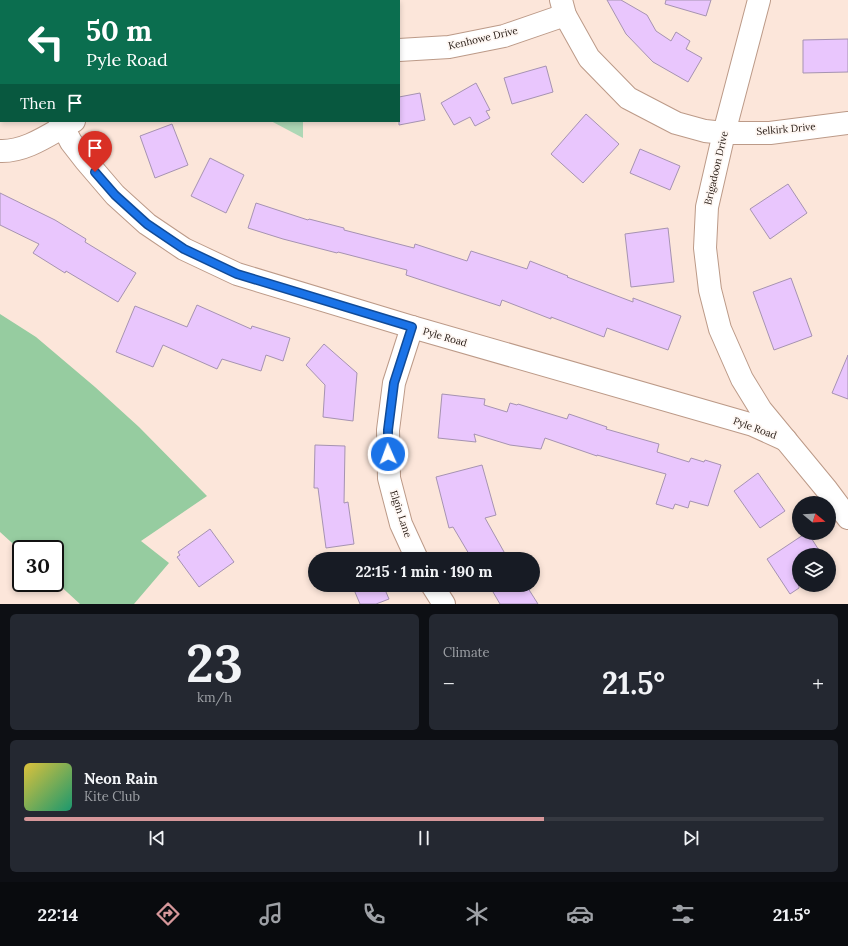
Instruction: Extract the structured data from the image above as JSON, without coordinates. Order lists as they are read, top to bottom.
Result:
{
  "streets": {
    "street": [
      "Kenhowe Drive",
      "Selkirk Drive",
      "Brigadoon Drive",
      "Pyle Road",
      "Elgin Lane"
    ]
  },
  "crossings": [
    ["Kenhowe Drive", "Selkirk Drive"],
    ["Selkirk Drive", "Brigadoon Drive"],
    ["Brigadoon Drive", "Pyle Road"],
    ["Pyle Road", "Elgin Lane"]
  ],
  "north": "right",
  "page": {
    "turn": ["50 m", "Pyle Road"],
    "then": "Then",
    "limit": "30",
    "trip": "22:15 · 1 min · 190 m",
    "tile": [
      ["23", "km/h"],
      "Climate"
    ],
    "heat": ["−", "21.5°", "+"],
    "song": ["Neon Rain", "Kite Club"],
    "tabs": ["22:14", "21.5°"]
  }
}
